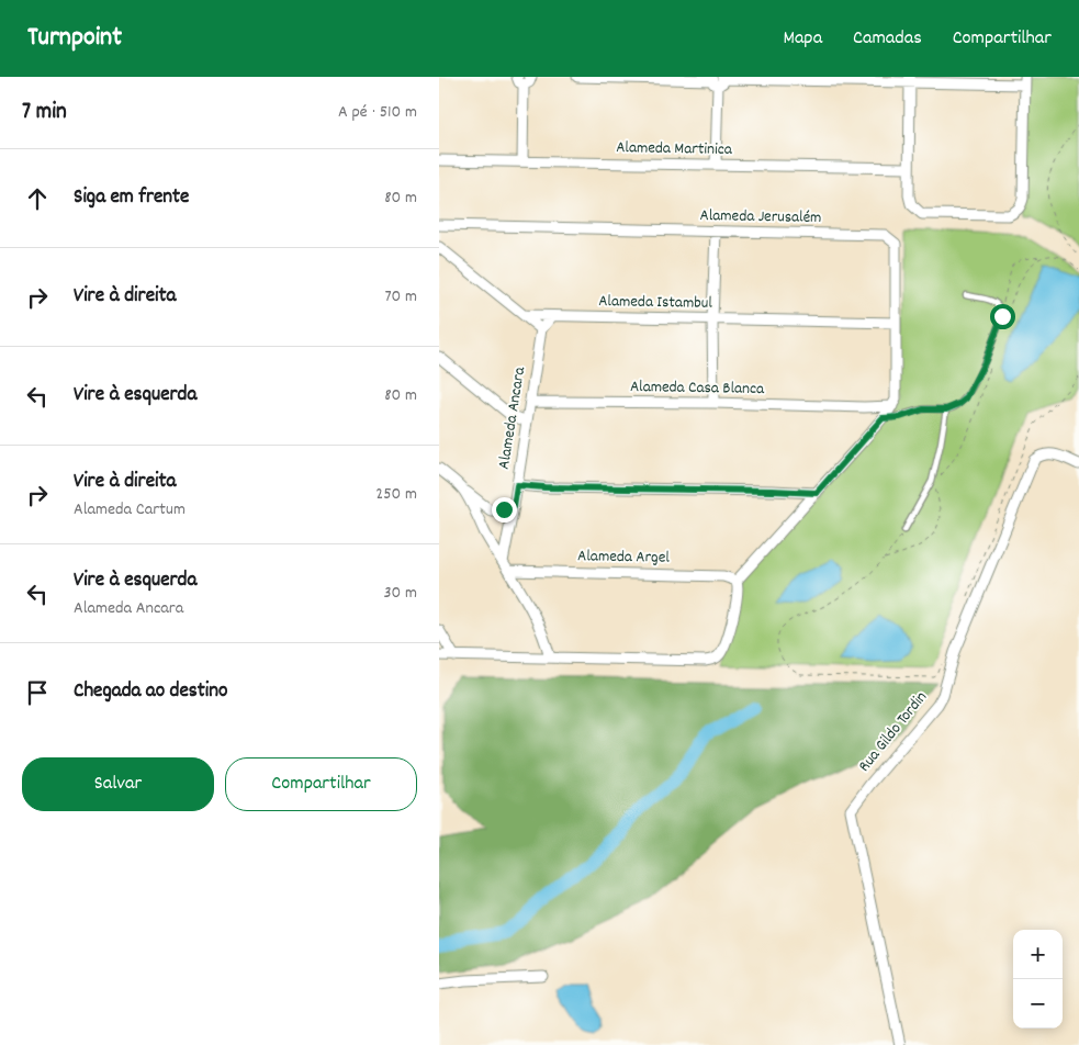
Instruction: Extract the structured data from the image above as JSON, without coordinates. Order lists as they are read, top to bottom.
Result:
{
  "streets": {
    "street": [
      "Alameda Martinica",
      "Alameda Jerusalém",
      "Alameda Istambul",
      "Alameda Casa Blanca",
      "Alameda Ancara",
      "Alameda Argel",
      "Rua Gildo Tordin"
    ]
  },
  "crossings": [
    ["Alameda Jerusalém", "Alameda Istambul"],
    ["Alameda Jerusalém", "Alameda Casa Blanca"],
    ["Alameda Casa Blanca", "Alameda Ancara"],
    ["Alameda Ancara", "Alameda Argel"]
  ],
  "page": {
    "header": "Turnpoint",
    "nav": ["Mapa", "Camadas", "Compartilhar"],
    "heading": ["7 min", "A pé · 510 m"],
    "list": [
      ["Siga em frente", "80 m"],
      ["Vire à direita", "70 m"],
      ["Vire à esquerda", "80 m"],
      ["Vire à direita", "Alameda Cartum", "250 m"],
      ["Vire à esquerda", "Alameda Ancara", "30 m"],
      "Chegada ao destino"
    ],
    "buttons": ["Salvar", "Compartilhar"],
    "map_buttons": ["+", "−"]
  }
}
